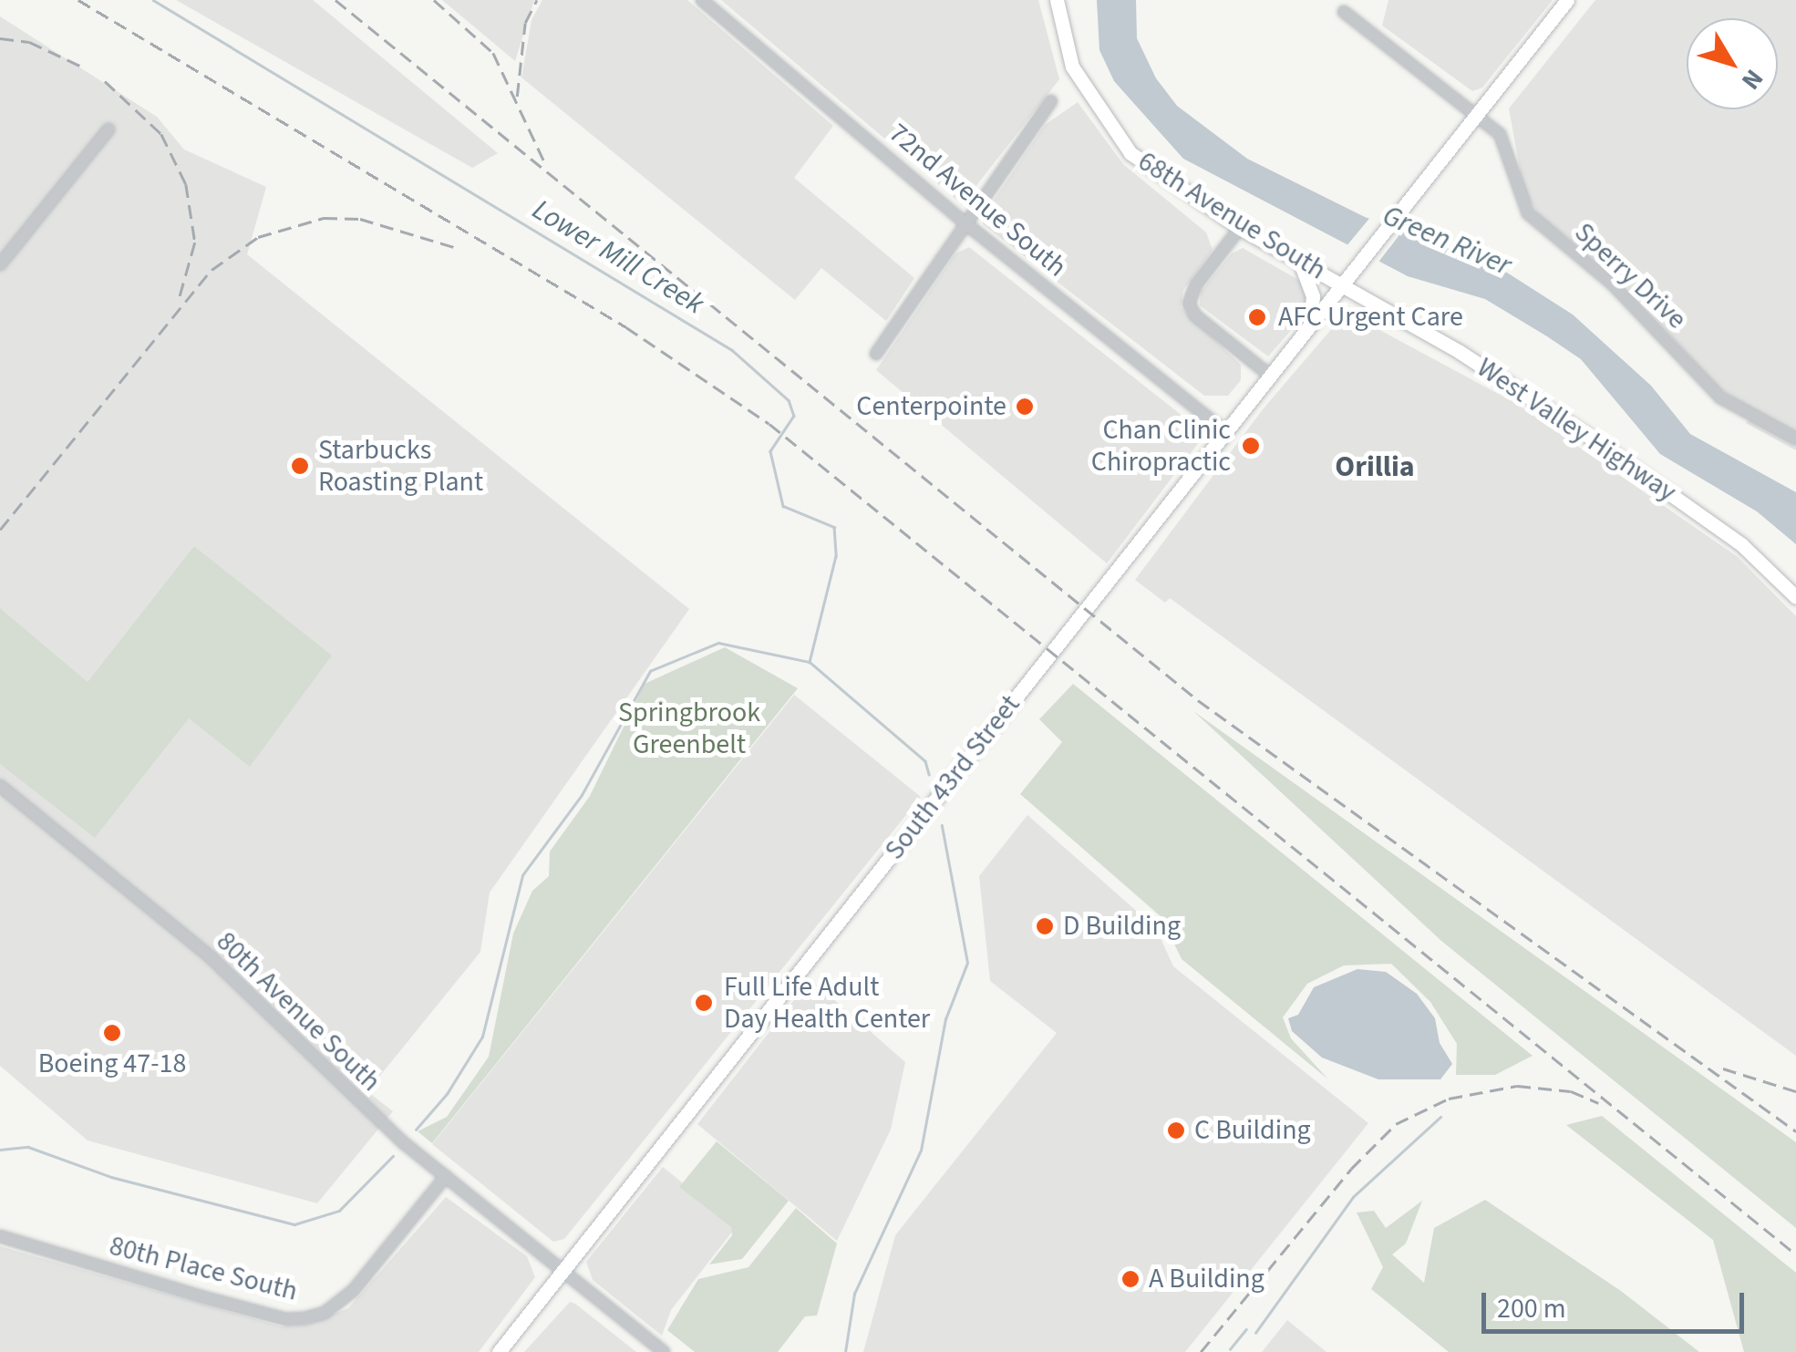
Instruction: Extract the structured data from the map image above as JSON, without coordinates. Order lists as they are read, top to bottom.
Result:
{
  "streets": {
    "main road": ["68th Avenue South", "West Valley Highway", "South 43rd Street"],
    "street": [
      "72nd Avenue South",
      "Sperry Drive",
      "80th Avenue South",
      "80th Place South"
    ]
  },
  "crossings": [
    ["72nd Avenue South", "South 43rd Street"],
    ["68th Avenue South", "West Valley Highway"],
    ["68th Avenue South", "South 43rd Street"],
    ["Sperry Drive", "South 43rd Street"],
    ["West Valley Highway", "South 43rd Street"],
    ["South 43rd Street", "80th Avenue South"],
    ["80th Avenue South", "80th Place South"]
  ],
  "districts": ["Orillia"],
  "water": ["Green River", "Lower Mill Creek"],
  "parks": ["Springbrook Greenbelt"],
  "places": [
    "AFC Urgent Care",
    "Centerpointe",
    "Chan Clinic Chiropractic",
    "Starbucks Roasting Plant",
    "D Building",
    "Full Life Adult Day Health Center",
    "Boeing 47-18",
    "C Building",
    "A Building"
  ],
  "scale_bar": "200 m",
  "north": "bottom right"
}
